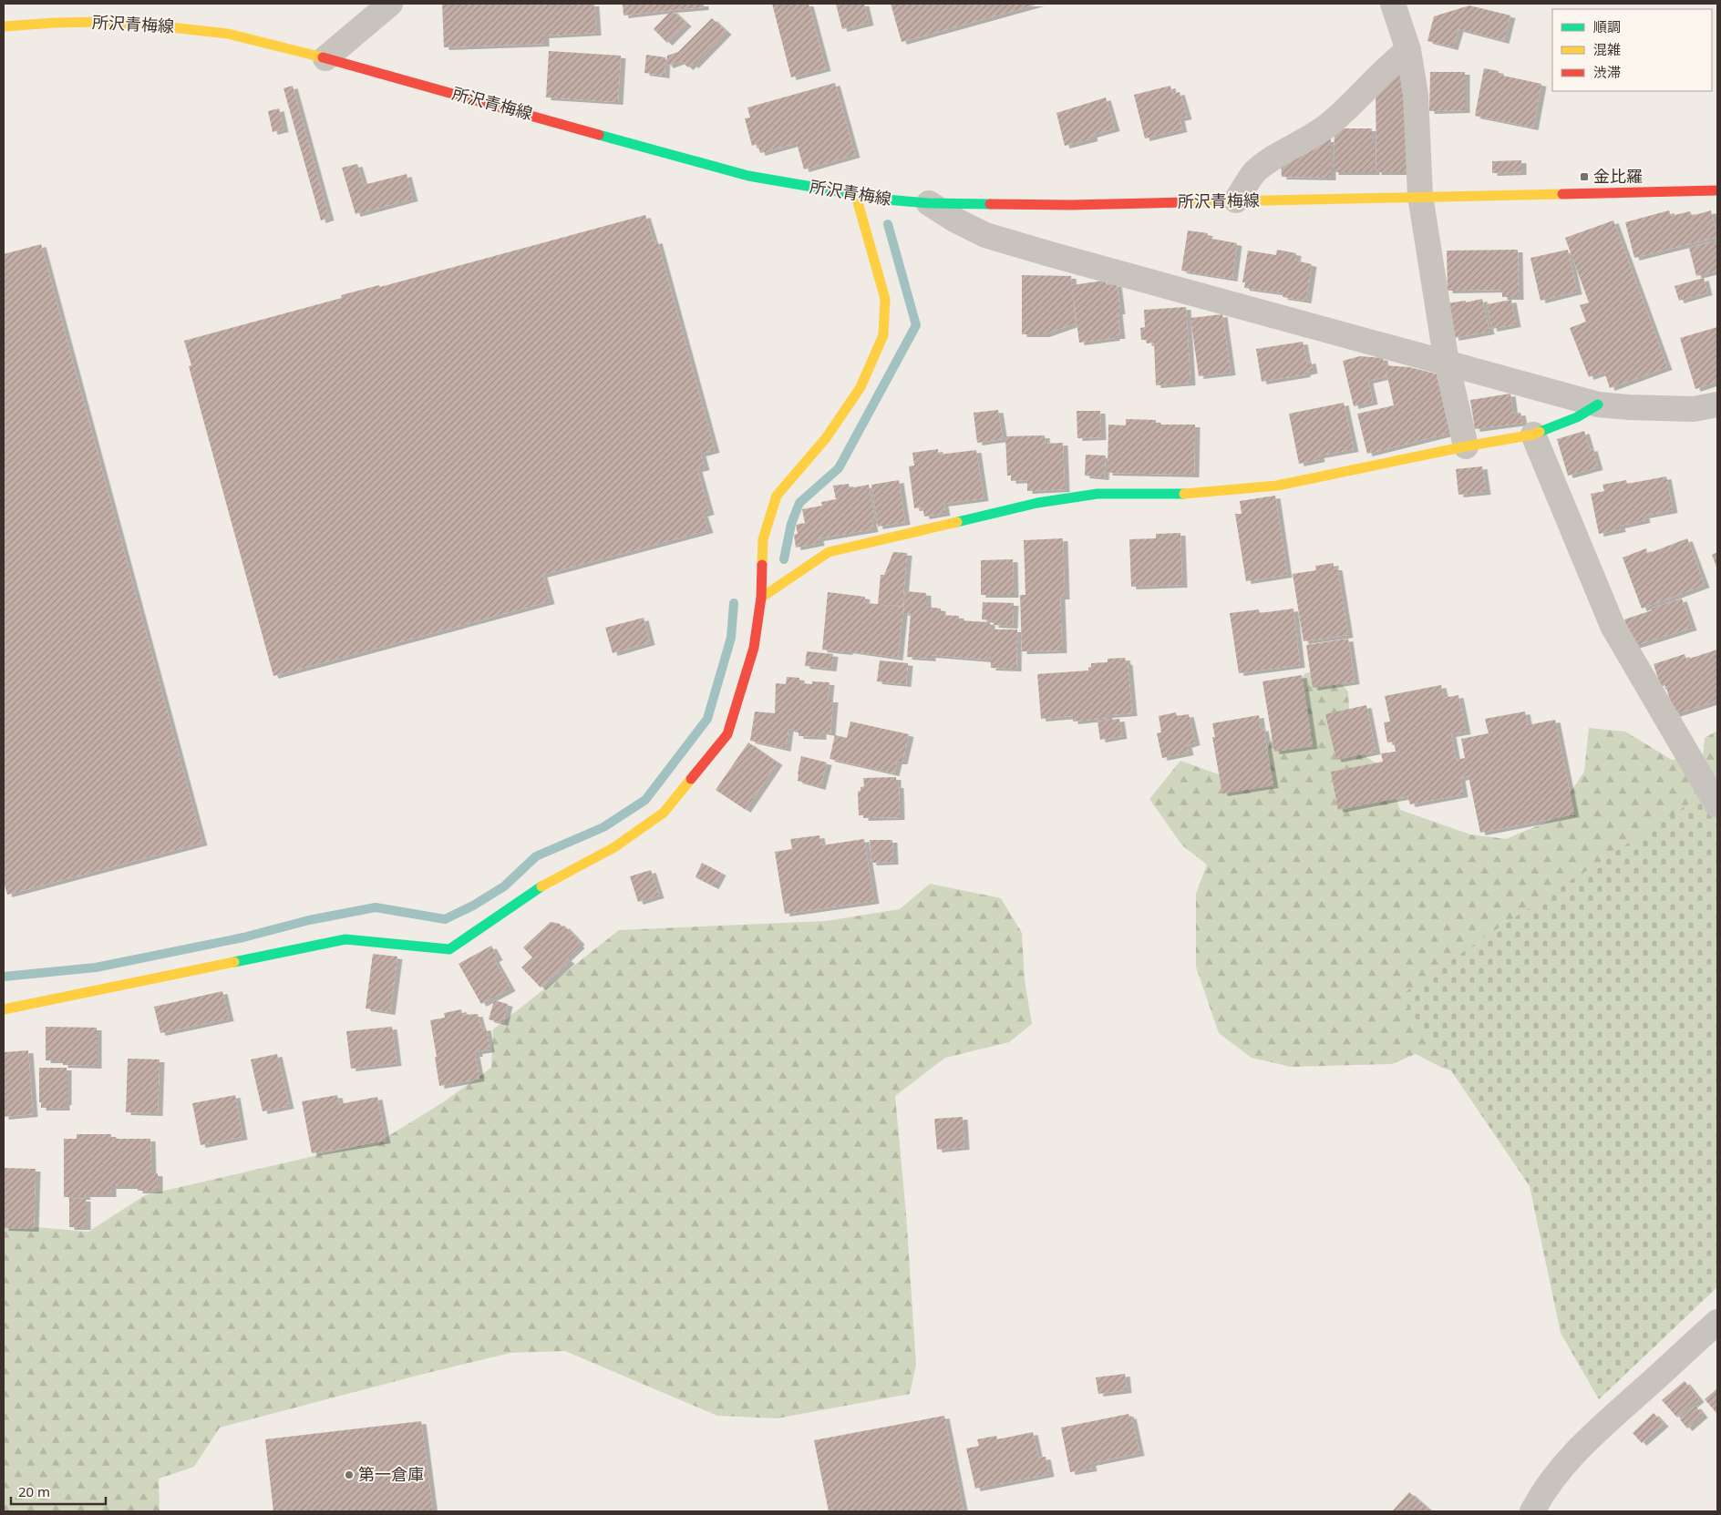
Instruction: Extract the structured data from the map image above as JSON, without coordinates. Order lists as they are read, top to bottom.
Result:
{
  "streets": {
    "street": ["所沢青梅線"]
  },
  "places": {
    "transit": ["金比羅"],
    "other": ["第一倉庫"]
  },
  "legend": ["順調", "混雑", "渋滞"],
  "scale_bar": "20 m"
}
